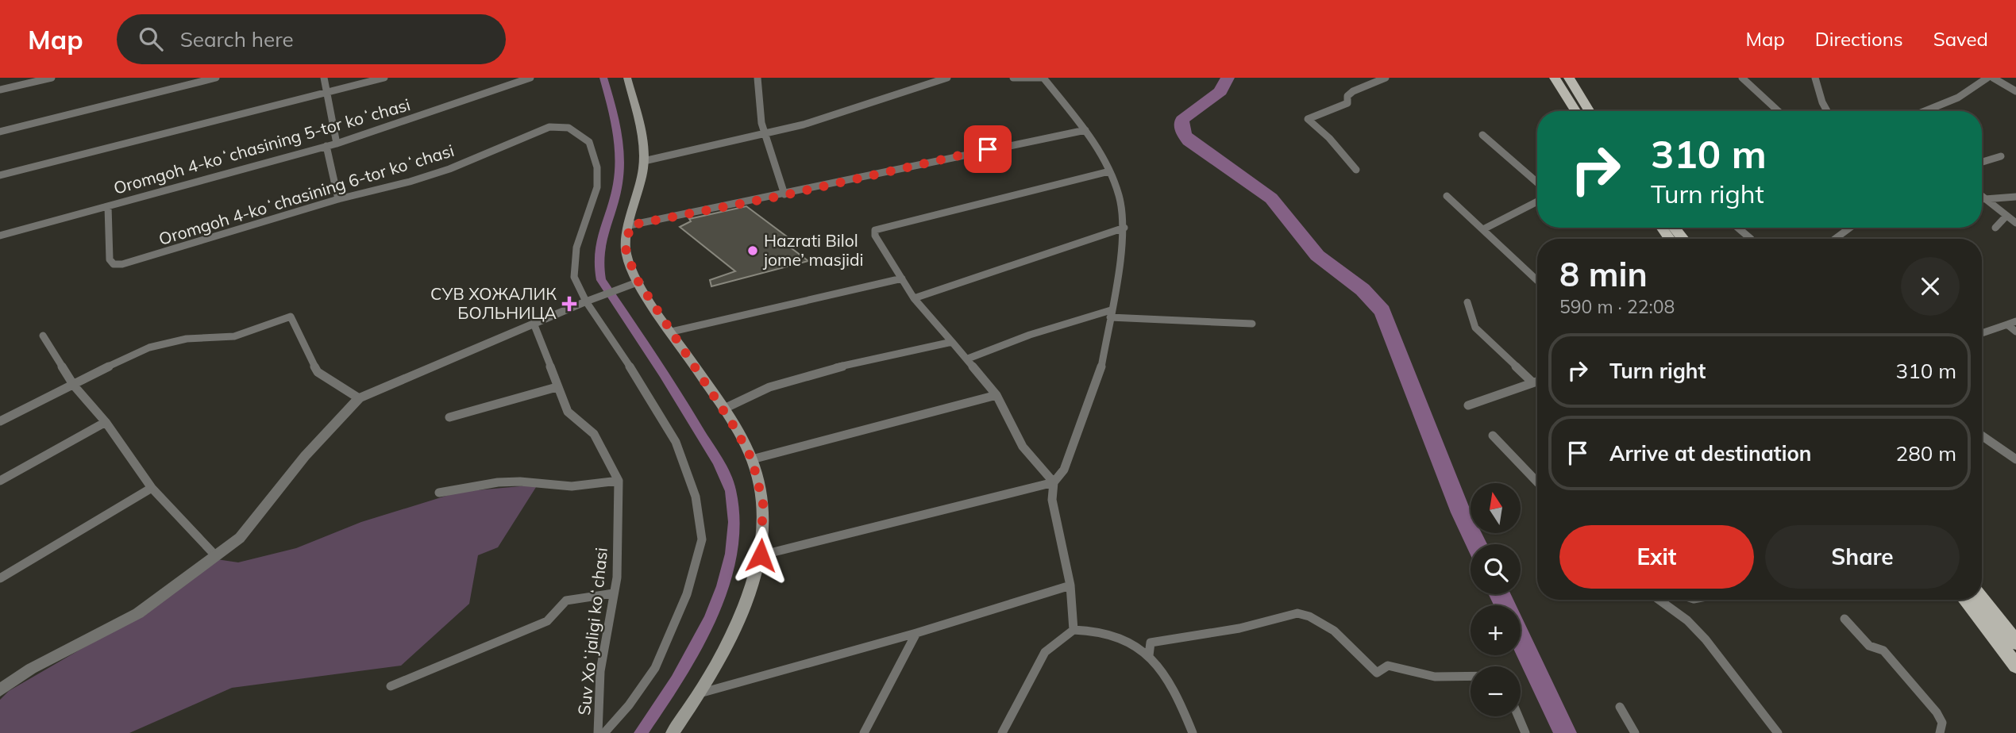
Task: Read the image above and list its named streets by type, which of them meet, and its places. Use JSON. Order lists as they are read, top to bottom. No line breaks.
{"streets":{"street":["Oromgoh 4-koʻchasining 5-tor koʻchasi","Oromgoh 4-koʻchasining 6-tor koʻchasi","Suv Xoʻjaligi koʻchasi"]},"crossings":[["Oromgoh 4-koʻchasining 5-tor koʻchasi","Oromgoh 4-koʻchasining 6-tor koʻchasi"]],"places":{"other":["Hazrati Bilol jome’ masjidi"],"health":["СУВ ХОЖАЛИК БОЛЬНИЦА"]},"north":"top","page":{"header":"Map","search":"Search here","nav":["Map","Directions","Saved"],"turn":["310 m","Turn right"],"heading":["8 min","590 m · 22:08"],"list":[{"name":"Turn right","value":"310 m"},{"name":"Arrive at destination","value":"280 m"}],"map_buttons":["+","−"],"buttons":["Exit","Share"]}}
